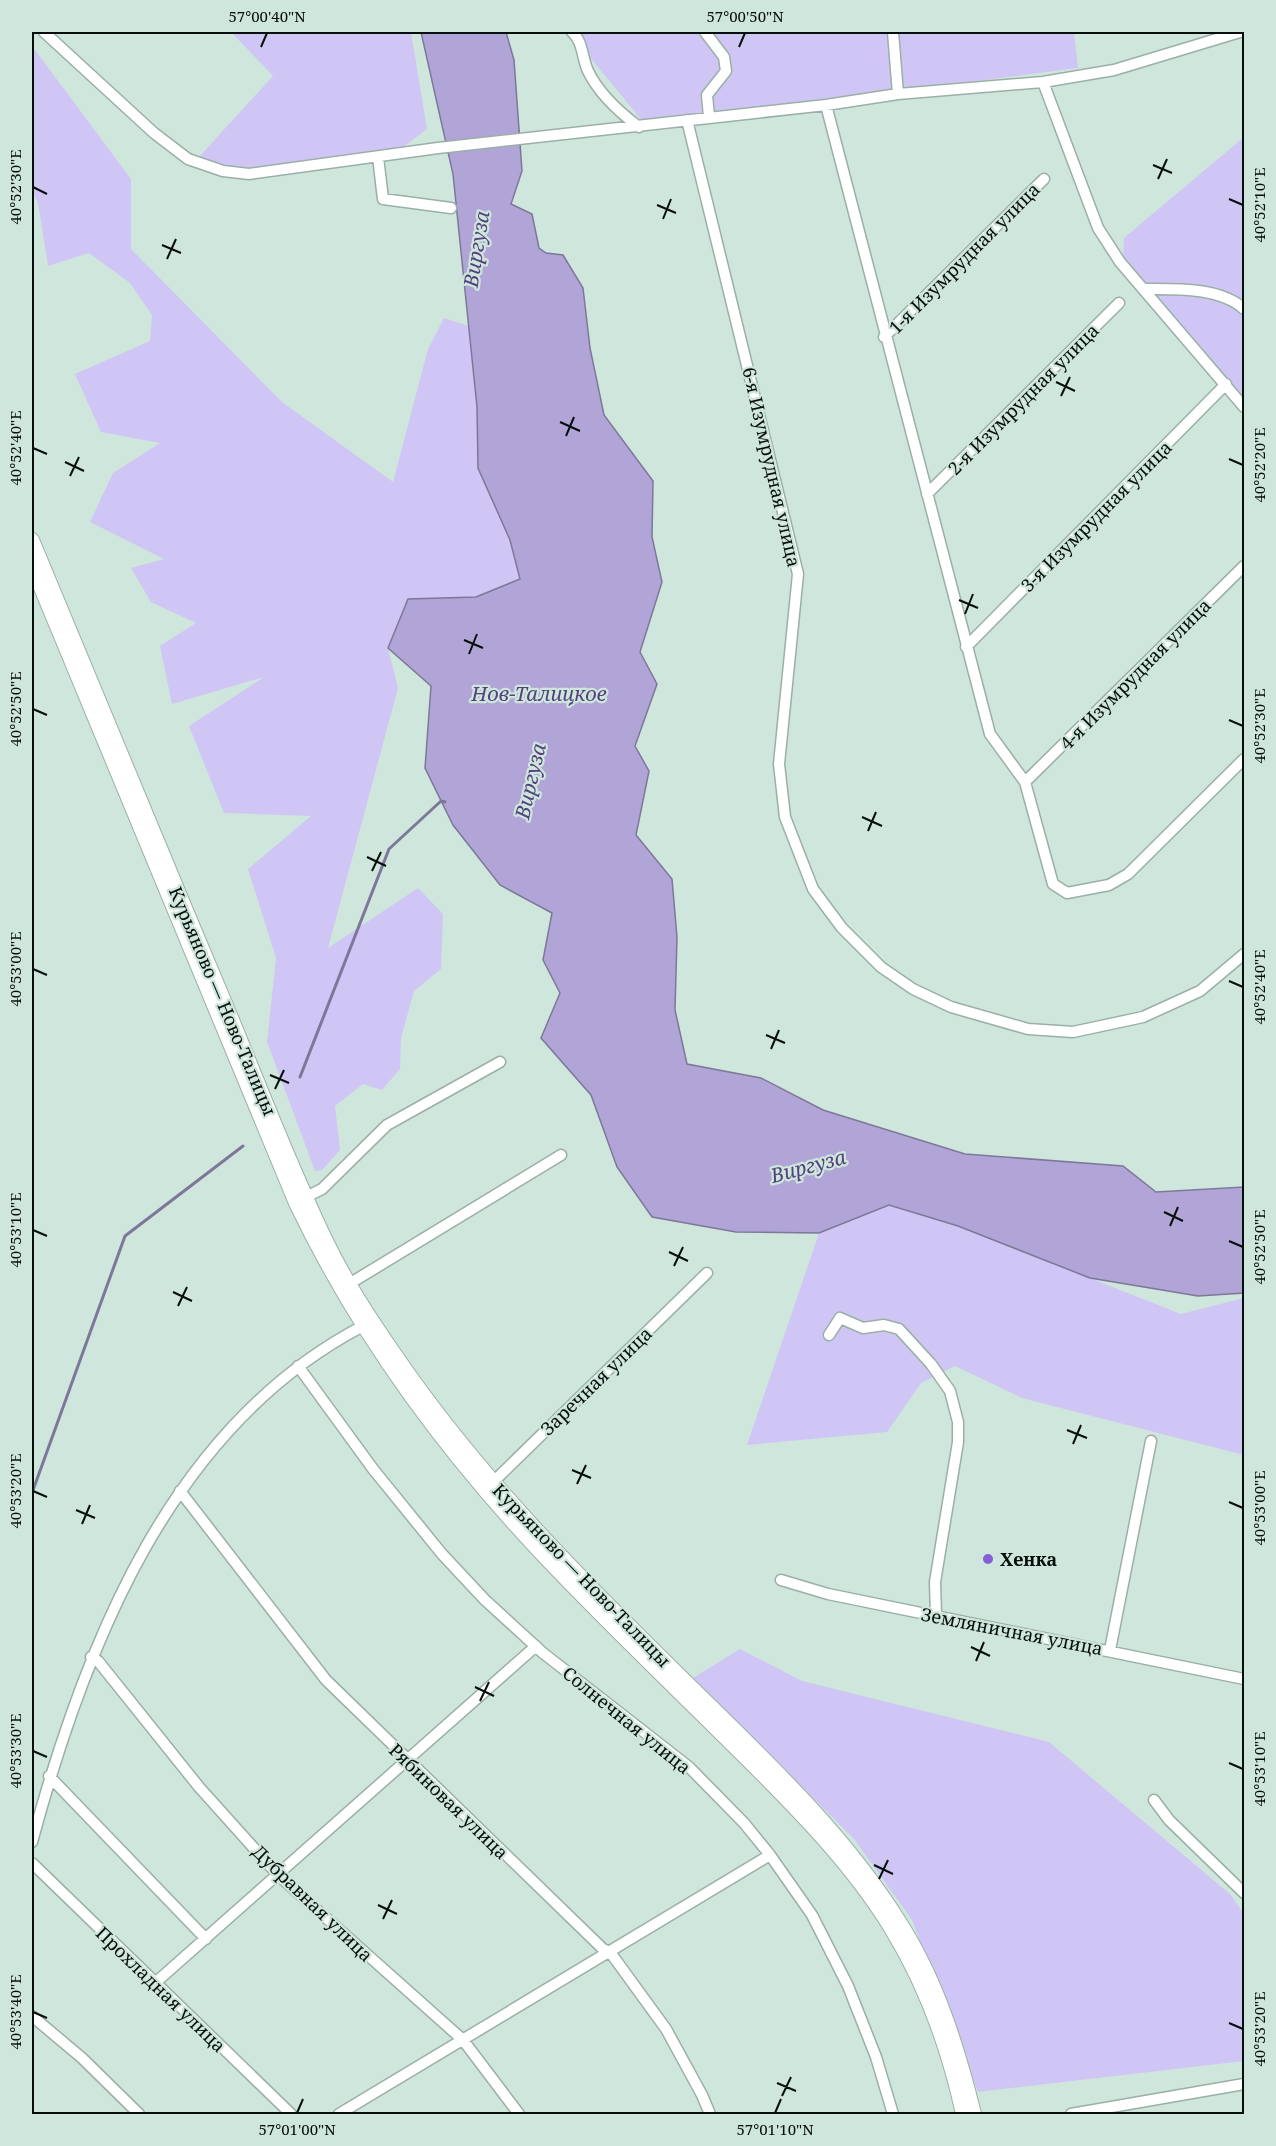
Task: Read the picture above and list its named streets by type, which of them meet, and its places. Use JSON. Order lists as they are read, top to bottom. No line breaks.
{"streets":{"main road":["Курьяново — Ново-Талицы"],"street":["1-я Изумрудная улица","2-я Изумрудная улица","6-я Изумрудная улица","3-я Изумрудная улица","4-я Изумрудная улица","Заречная улица","Земляничная улица","Солнечная улица","Рябиновая улица","Дубравная улица","Прохладная улица"]},"crossings":[["Курьяново — Ново-Талицы","Заречная улица"]],"water":["Виргуза","Нов-Талицкое"],"places":["Хенка"],"coordinates":["57°00'40\"N","57°00'50\"N","40°52'30\"E","40°52'10\"E","40°52'40\"E","40°52'20\"E","40°52'50\"E","40°53'00\"E","40°53'10\"E","40°53'20\"E","40°53'30\"E","40°53'40\"E","57°01'00\"N","57°01'10\"N"]}
